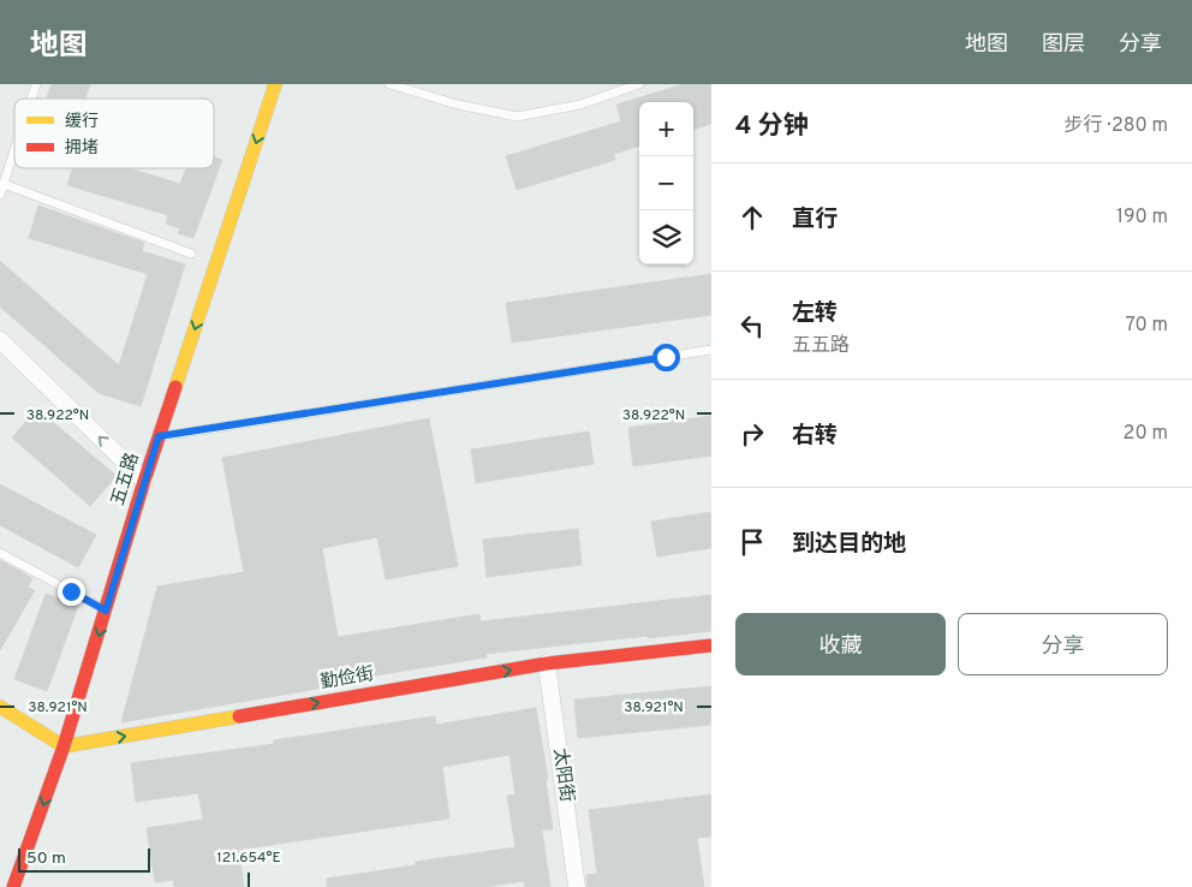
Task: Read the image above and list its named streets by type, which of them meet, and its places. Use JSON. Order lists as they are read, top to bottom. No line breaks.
{"streets":{"main road":["五五路","勤俭街"],"street":["太阳街"]},"crossings":[["五五路","勤俭街"],["勤俭街","太阳街"]],"one_way":["五五路","勤俭街"],"legend":["缓行","拥堵"],"scale_bar":"50 m","page":{"header":"地图","nav":["地图","图层","分享"],"heading":["4 分钟","步行 · 280 m"],"map_buttons":["+","−"],"list":[["直行","190 m"],["左转","五五路","70 m"],["右转","20 m"],"到达目的地"],"buttons":["收藏","分享"],"scale":"50 m"},"coordinates":["38.922°N","38.921°N","121.654°E"]}
